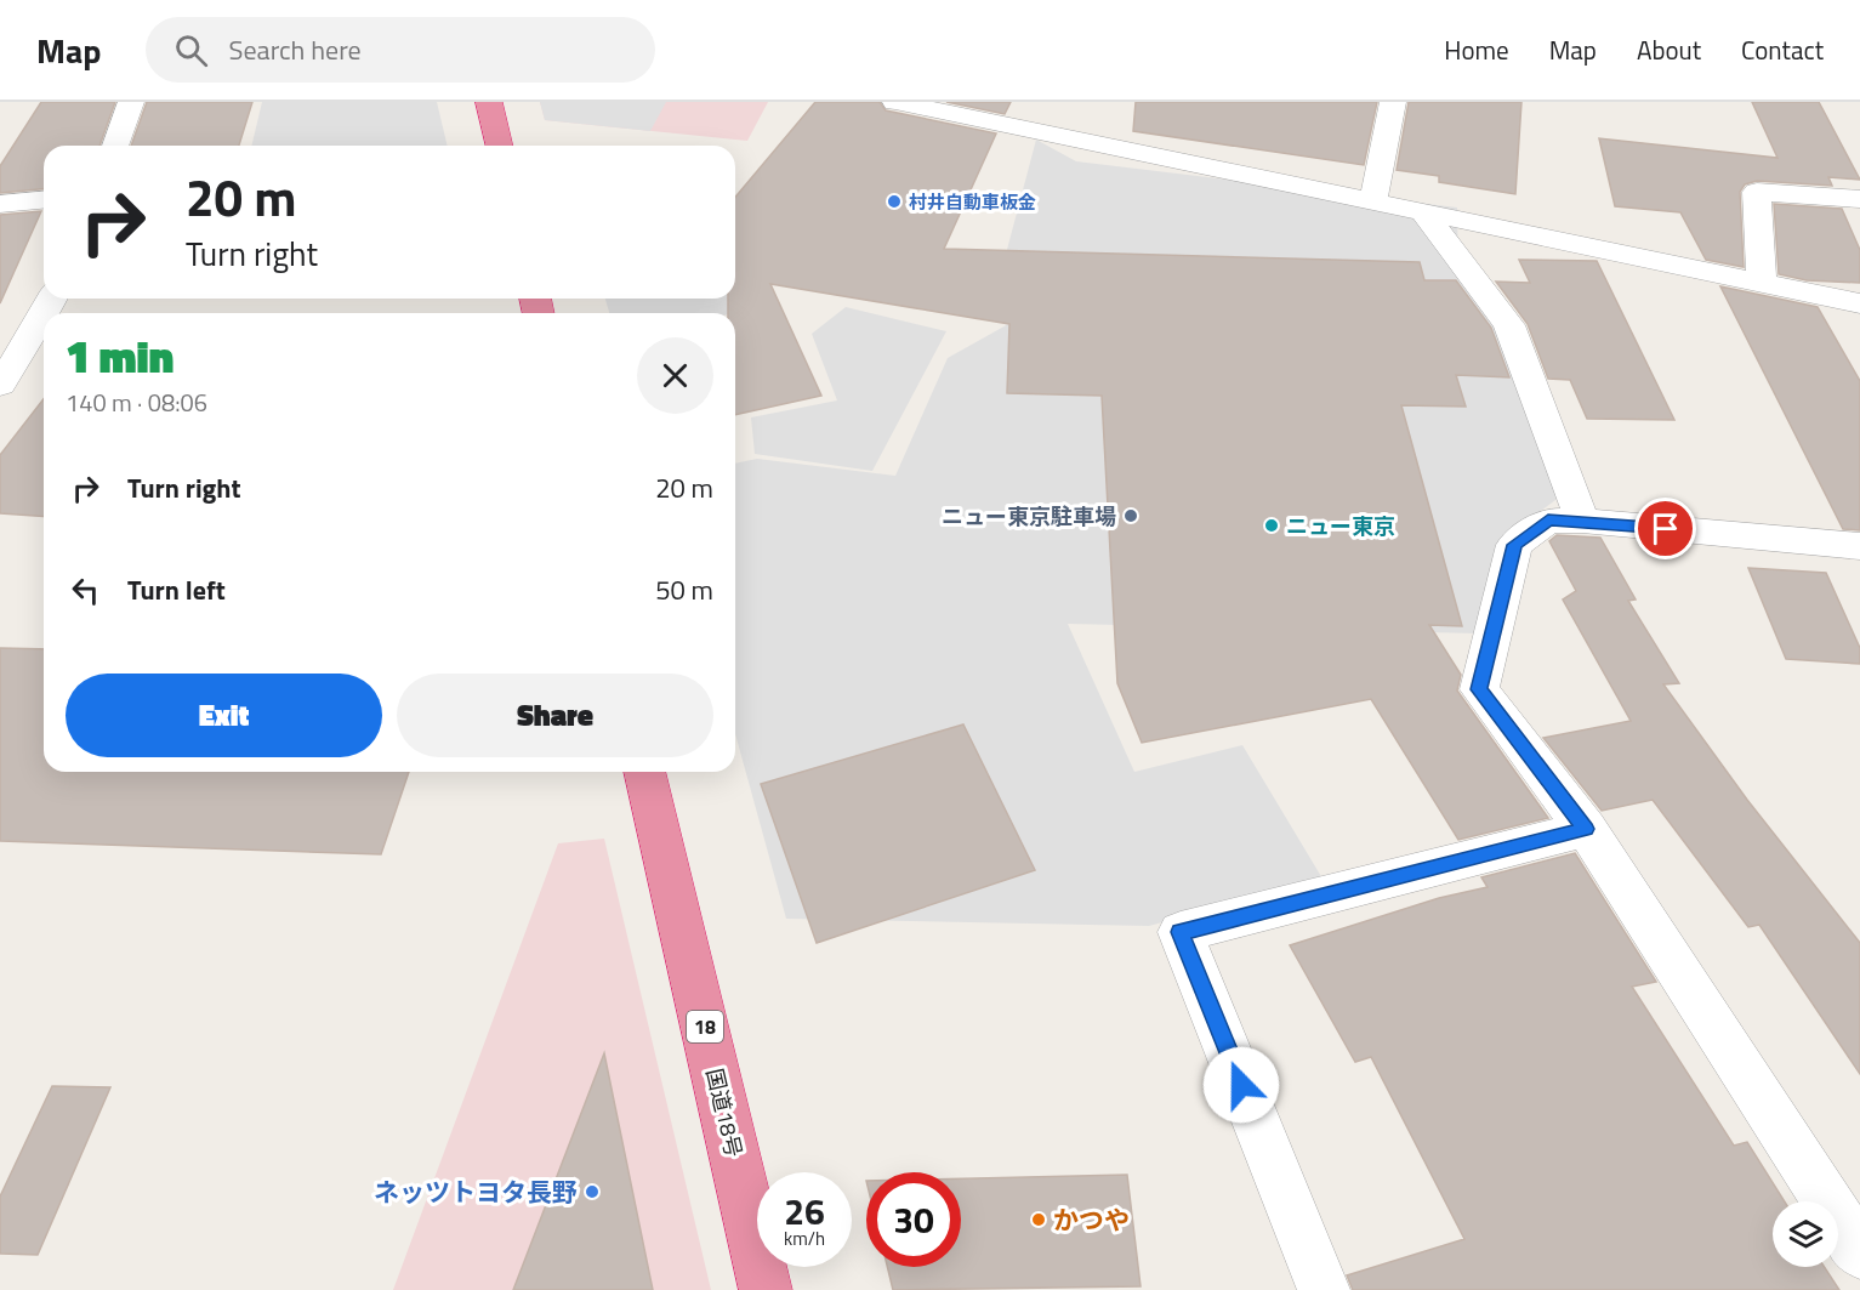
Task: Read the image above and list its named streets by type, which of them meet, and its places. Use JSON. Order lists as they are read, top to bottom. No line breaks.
{"streets":{"highway":["18","国道18号"]},"places":["村井自動車板金","ニュー東京駐車場","ニュー東京","ネッツトヨタ長野","かつや"],"page":{"header":"Map","search":"Search here","nav":["Home","Map","About","Contact"],"turn":["20 m","Turn right"],"heading":["1 min","140 m · 08:06"],"list":[{"name":"Turn right","value":"20 m"},{"name":"Turn left","value":"50 m"}],"buttons":["Exit","Share"],"speed":"26 km/h","limit":"30"}}
